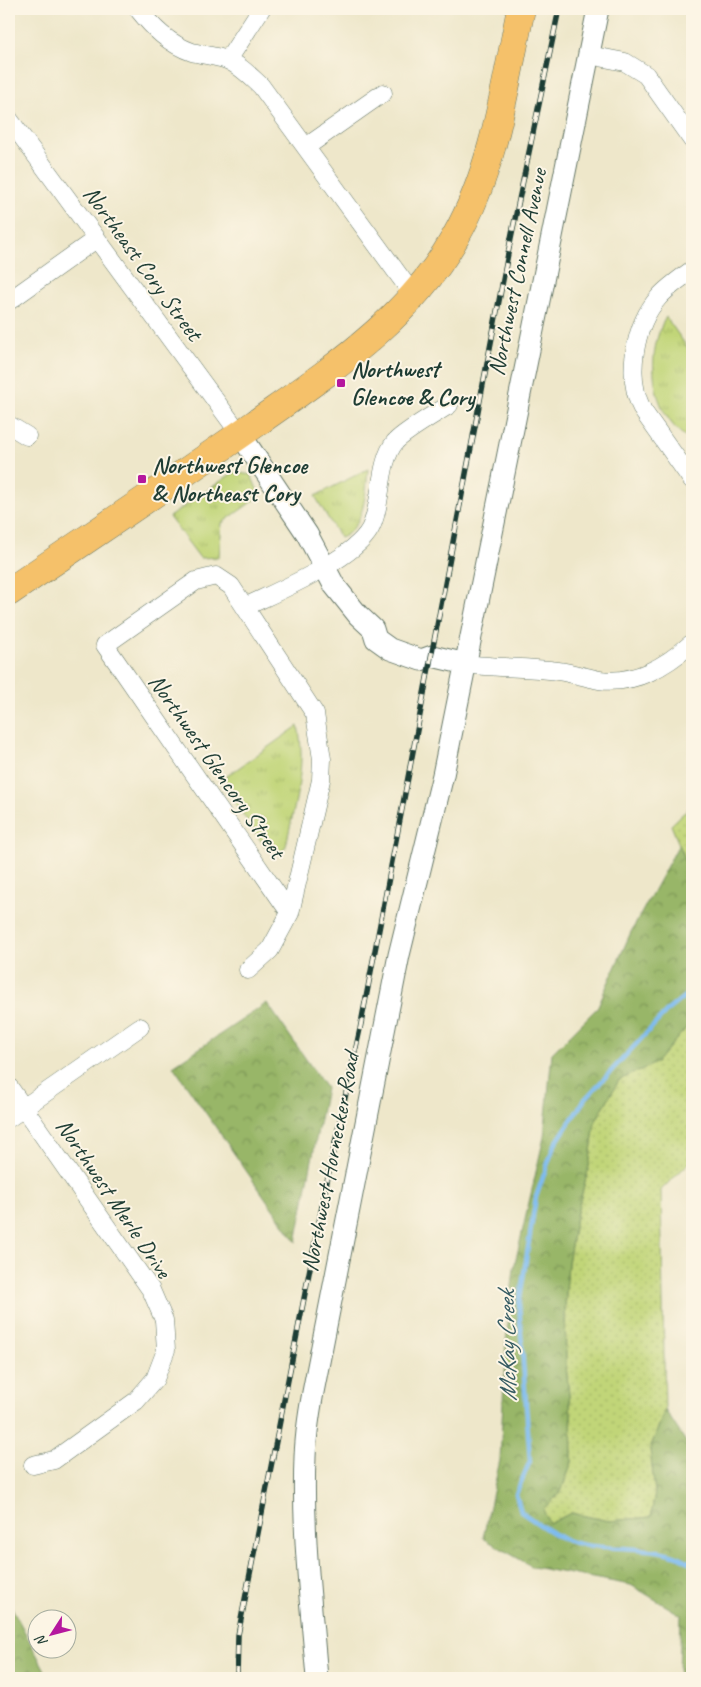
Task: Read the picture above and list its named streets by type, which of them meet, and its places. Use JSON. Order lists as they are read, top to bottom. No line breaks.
{"streets":{"street":["Northeast Cory Street","Northwest Connell Avenue","Northwest Glencory Street","Northwest Hornecker Road","Northwest Merle Drive"]},"crossings":[["Northwest Connell Avenue","Northwest Hornecker Road"]],"water":["McKay Creek"],"places":{"transit":["Northwest Glencoe & Cory","Northwest Glencoe & Northeast Cory"]},"north":"bottom left"}
